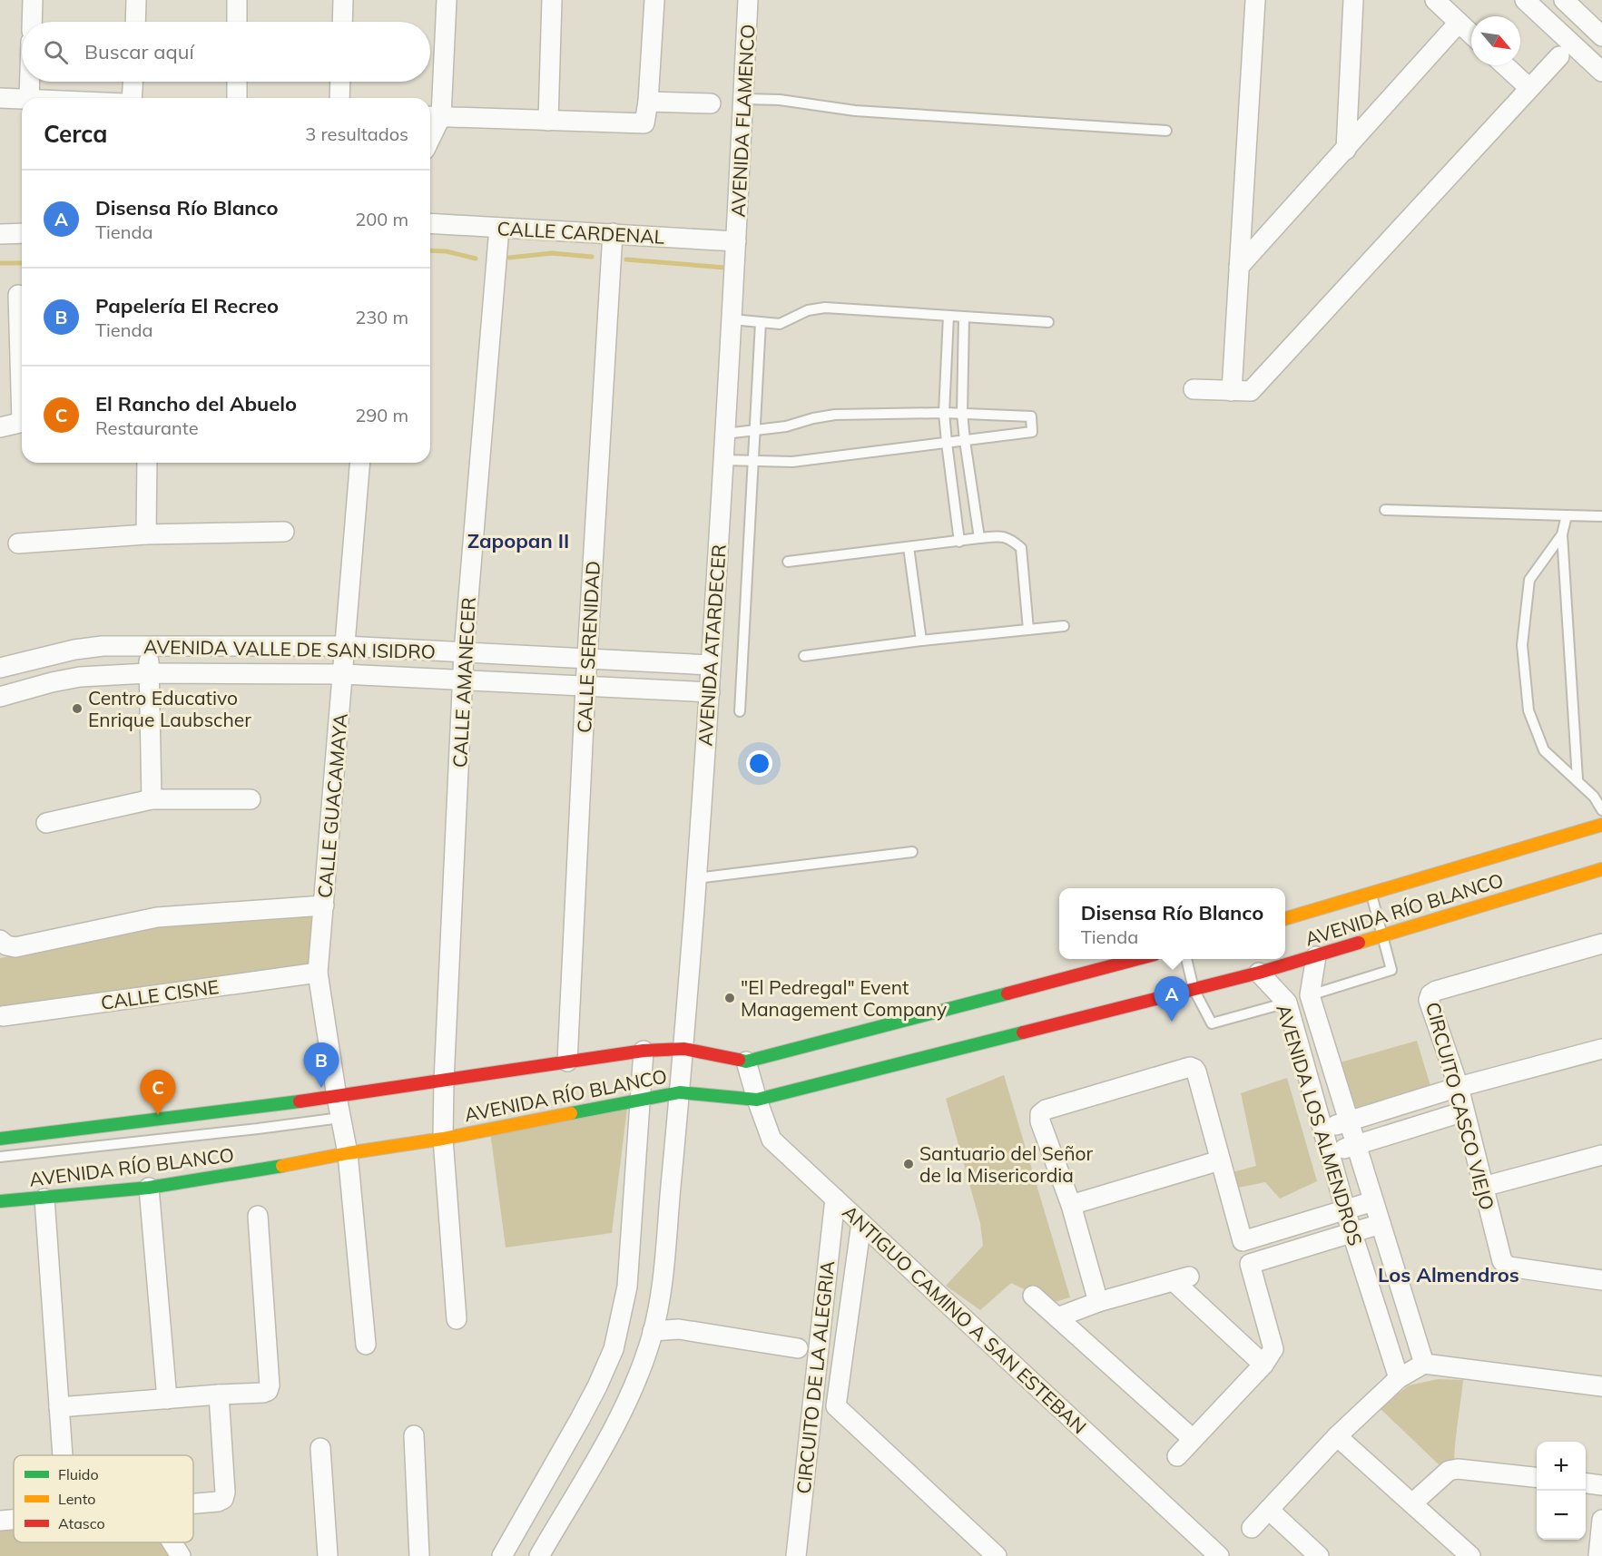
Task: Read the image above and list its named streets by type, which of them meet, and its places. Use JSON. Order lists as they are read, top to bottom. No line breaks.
{"streets":{"street":["AVENIDA FLAMENCO","CALLE CARDENAL","AVENIDA ATARDECER","CALLE SERENIDAD","AVENIDA VALLE DE SAN ISIDRO","CALLE AMANECER","CALLE GUACAMAYA","AVENIDA RÍO BLANCO","CALLE CISNE","CIRCUITO CASCO VIEJO","AVENIDA LOS ALMENDROS","ANTIGUO CAMINO A SAN ESTEBAN","CIRCUITO DE LA ALEGRIA"]},"crossings":[["AVENIDA FLAMENCO","CALLE CARDENAL"],["AVENIDA FLAMENCO","AVENIDA ATARDECER"],["CALLE CARDENAL","AVENIDA ATARDECER"],["CALLE CARDENAL","CALLE SERENIDAD"],["CALLE CARDENAL","CALLE AMANECER"],["AVENIDA ATARDECER","AVENIDA VALLE DE SAN ISIDRO"],["AVENIDA ATARDECER","AVENIDA RÍO BLANCO"],["CALLE SERENIDAD","AVENIDA VALLE DE SAN ISIDRO"],["CALLE SERENIDAD","AVENIDA RÍO BLANCO"],["AVENIDA VALLE DE SAN ISIDRO","CALLE AMANECER"],["AVENIDA VALLE DE SAN ISIDRO","CALLE GUACAMAYA"],["CALLE AMANECER","AVENIDA RÍO BLANCO"],["CALLE GUACAMAYA","AVENIDA RÍO BLANCO"],["CALLE GUACAMAYA","CALLE CISNE"],["AVENIDA RÍO BLANCO","AVENIDA LOS ALMENDROS"],["AVENIDA RÍO BLANCO","ANTIGUO CAMINO A SAN ESTEBAN"],["ANTIGUO CAMINO A SAN ESTEBAN","CIRCUITO DE LA ALEGRIA"]],"districts":["Zapopan II","Los Almendros"],"places":["Centro Educativo Enrique Laubscher","\"El Pedregal\" Event Management Company","Santuario del Señor de la Misericordia"],"legend":["Fluido","Lento","Atasco"],"north":"bottom right","page":{"search":"Buscar aquí","heading":["Cerca","3 resultados"],"list":[{"mark":"A","name":"Disensa Río Blanco","note":"Tienda","value":"200 m"},{"mark":"B","name":"Papelería El Recreo","note":"Tienda","value":"230 m"},{"mark":"C","name":"El Rancho del Abuelo","note":"Restaurante","value":"290 m"}],"popup":["Disensa Río Blanco","Tienda"],"pins":["A","B","C"],"map_buttons":["+","−"]}}
